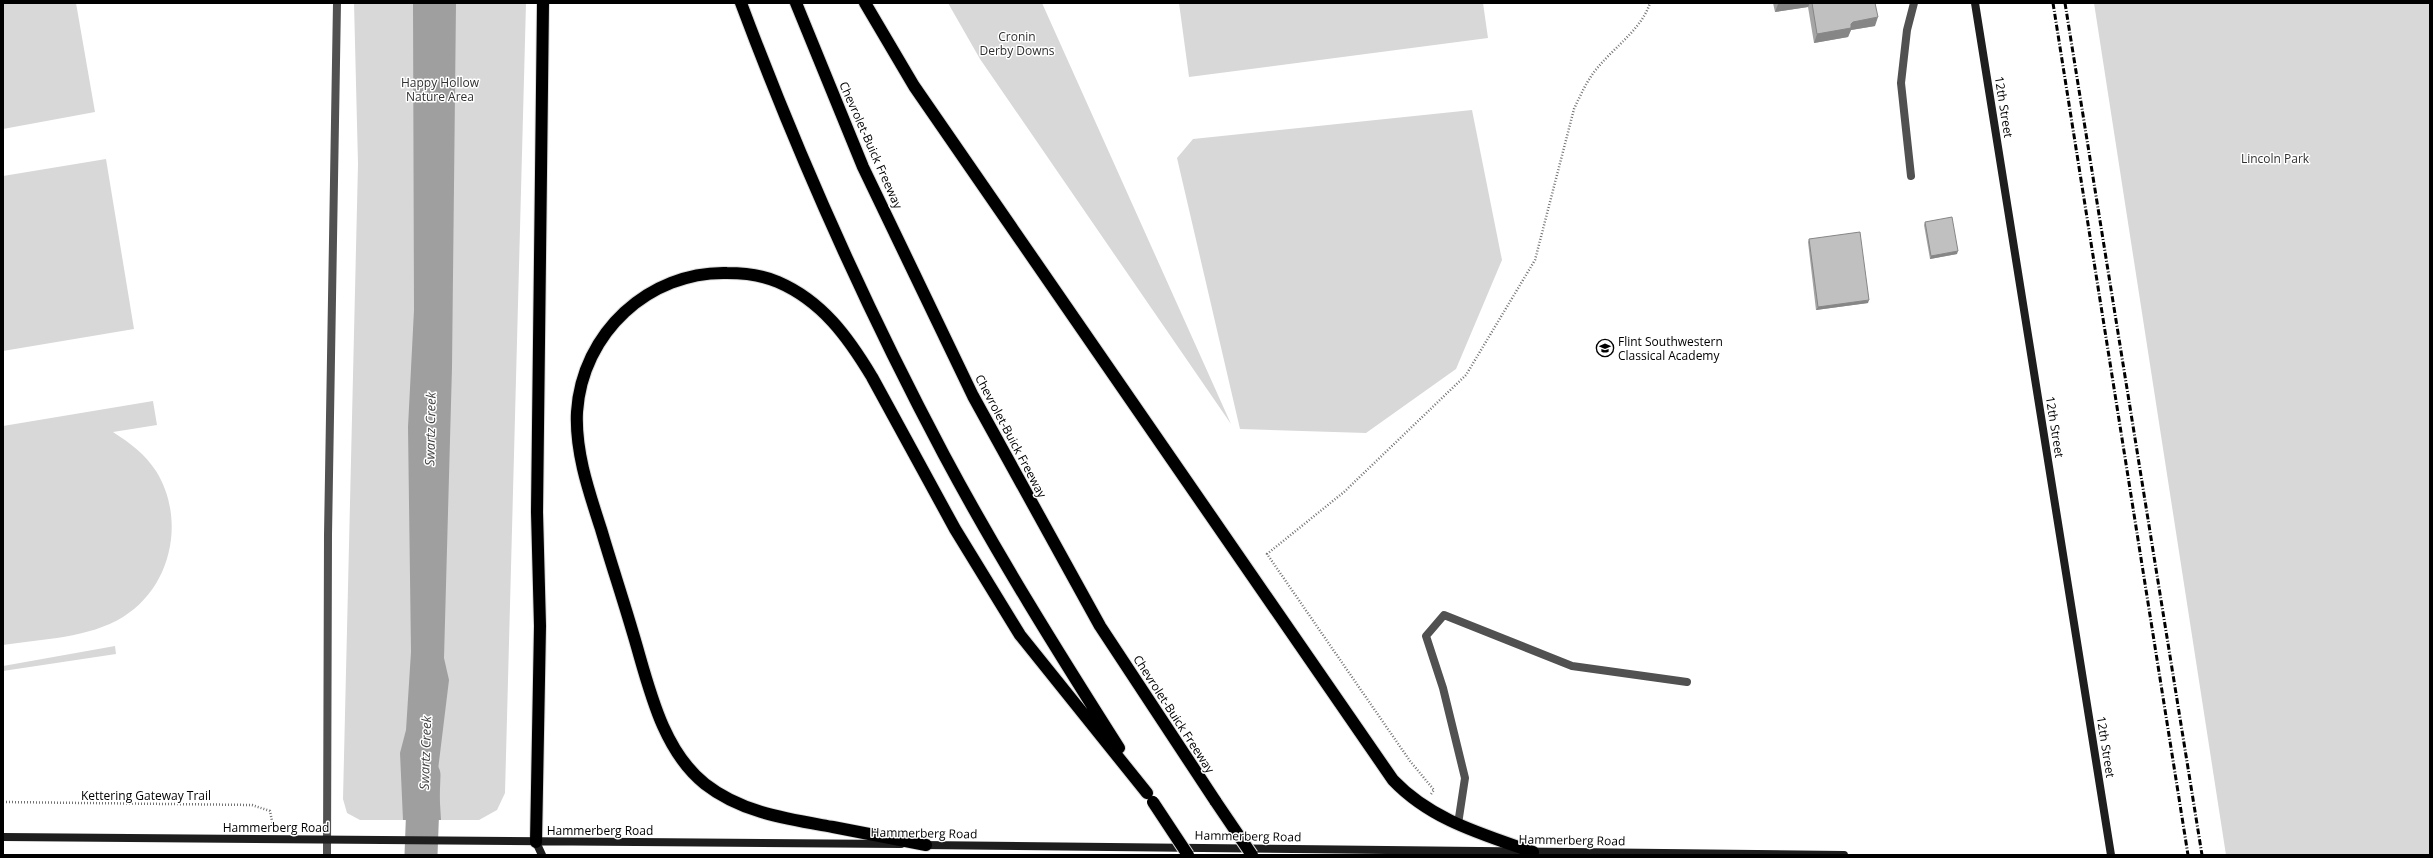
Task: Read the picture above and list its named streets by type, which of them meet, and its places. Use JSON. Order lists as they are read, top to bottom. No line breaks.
{"streets":{"highway":["Chevrolet-Buick Freeway"],"street":["12th Street","Hammerberg Road"],"path":["Kettering Gateway Trail"]},"water":["Swartz Creek"],"parks":["Cronin Derby Downs","Happy Hollow Nature Area","Lincoln Park"],"places":{"school or university":["Flint Southwestern Classical Academy"]}}
